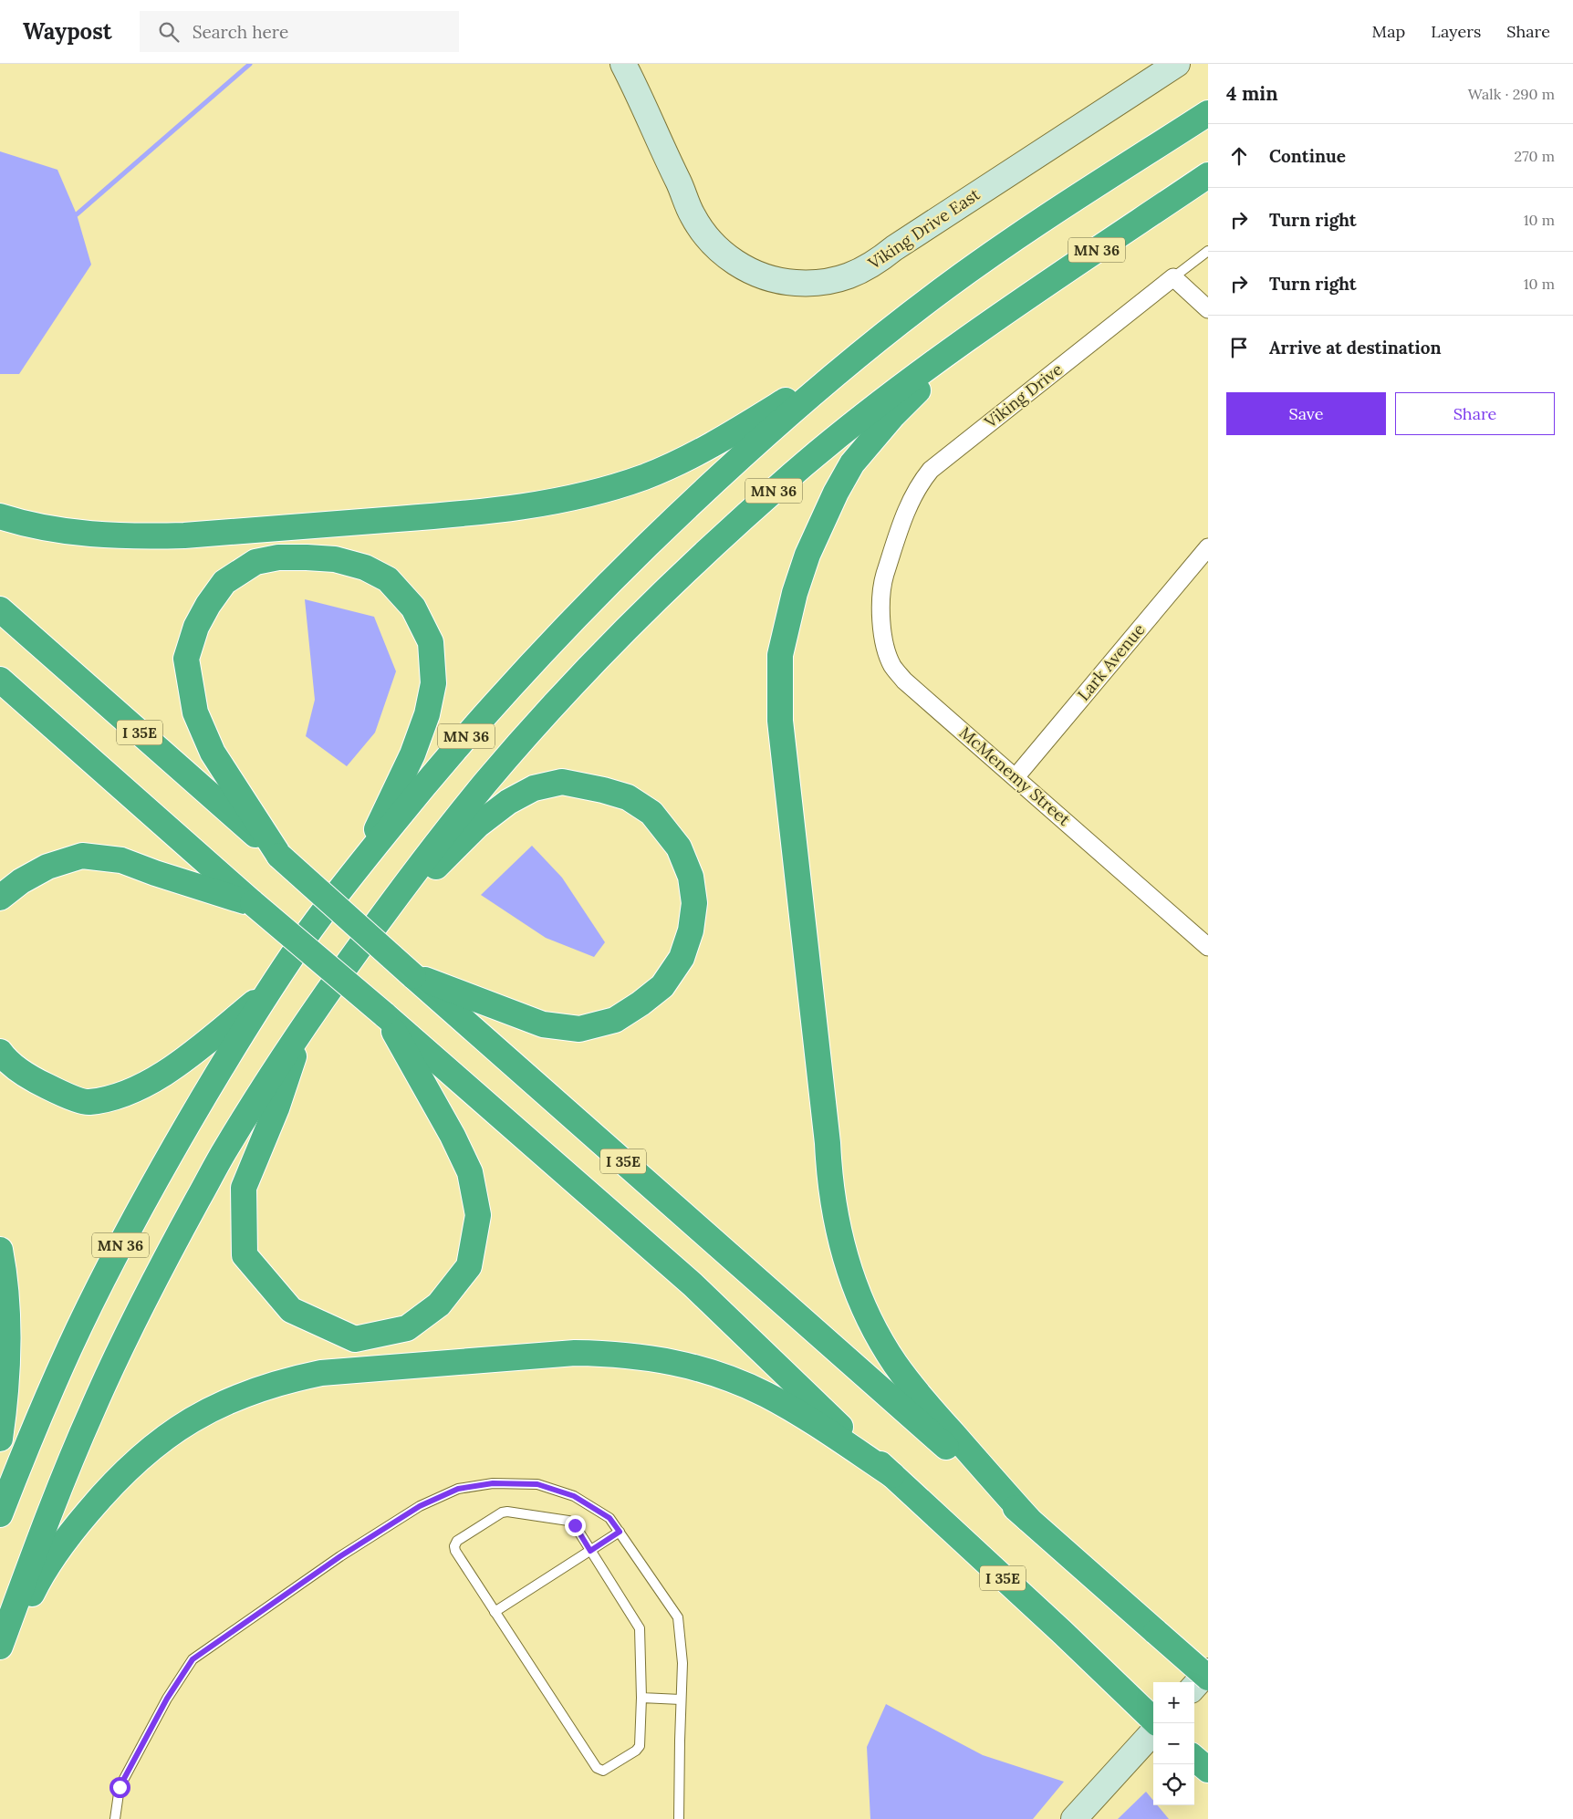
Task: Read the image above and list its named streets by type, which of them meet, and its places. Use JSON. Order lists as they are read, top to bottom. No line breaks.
{"streets":{"highway":["MN 36","I 35E"],"street":["Viking Drive East","Viking Drive","Lark Avenue","McMenemy Street"]},"crossings":[["Viking Drive","McMenemy Street"],["Lark Avenue","McMenemy Street"]],"page":{"header":"Waypost","search":"Search here","nav":["Map","Layers","Share"],"heading":["4 min","Walk · 290 m"],"list":[["Continue","270 m"],["Turn right","10 m"],["Turn right","10 m"],"Arrive at destination"],"buttons":["Save","Share"],"map_buttons":["+","−"]}}
